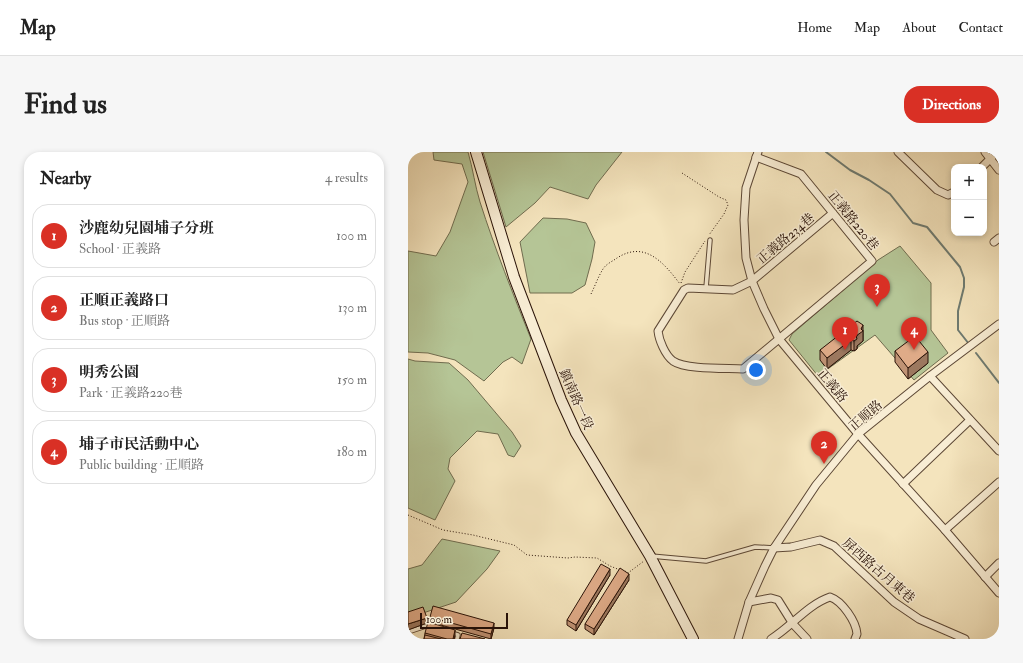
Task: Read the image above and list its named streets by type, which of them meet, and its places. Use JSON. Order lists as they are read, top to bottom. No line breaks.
{"streets":{"street":["正義路220巷","正義路234巷","正義路","鎮南路一段","正順路","屏西路古月東巷"]},"crossings":[["正義路220巷","正義路234巷"],["正義路220巷","正義路"],["正義路234巷","正義路"],["正義路","正順路"],["正順路","屏西路古月東巷"]],"scale_bar":"100 m","page":{"header":"Map","nav":["Home","Map","About","Contact"],"buttons":"Directions","title":"Find us","heading":["Nearby","4 results"],"map_buttons":["+","−"],"list":[{"mark":"1","name":"沙鹿幼兒園埔子分班","note":"School · 正義路","value":"100 m"},{"mark":"2","name":"正順正義路口","note":"Bus stop · 正順路","value":"130 m"},{"mark":"3","name":"明秀公園","note":"Park · 正義路220巷","value":"150 m"},{"mark":"4","name":"埔子市民活動中心","note":"Public building · 正順路","value":"180 m"}],"pins":["3","1","4","2"],"scale":"100 m"}}
